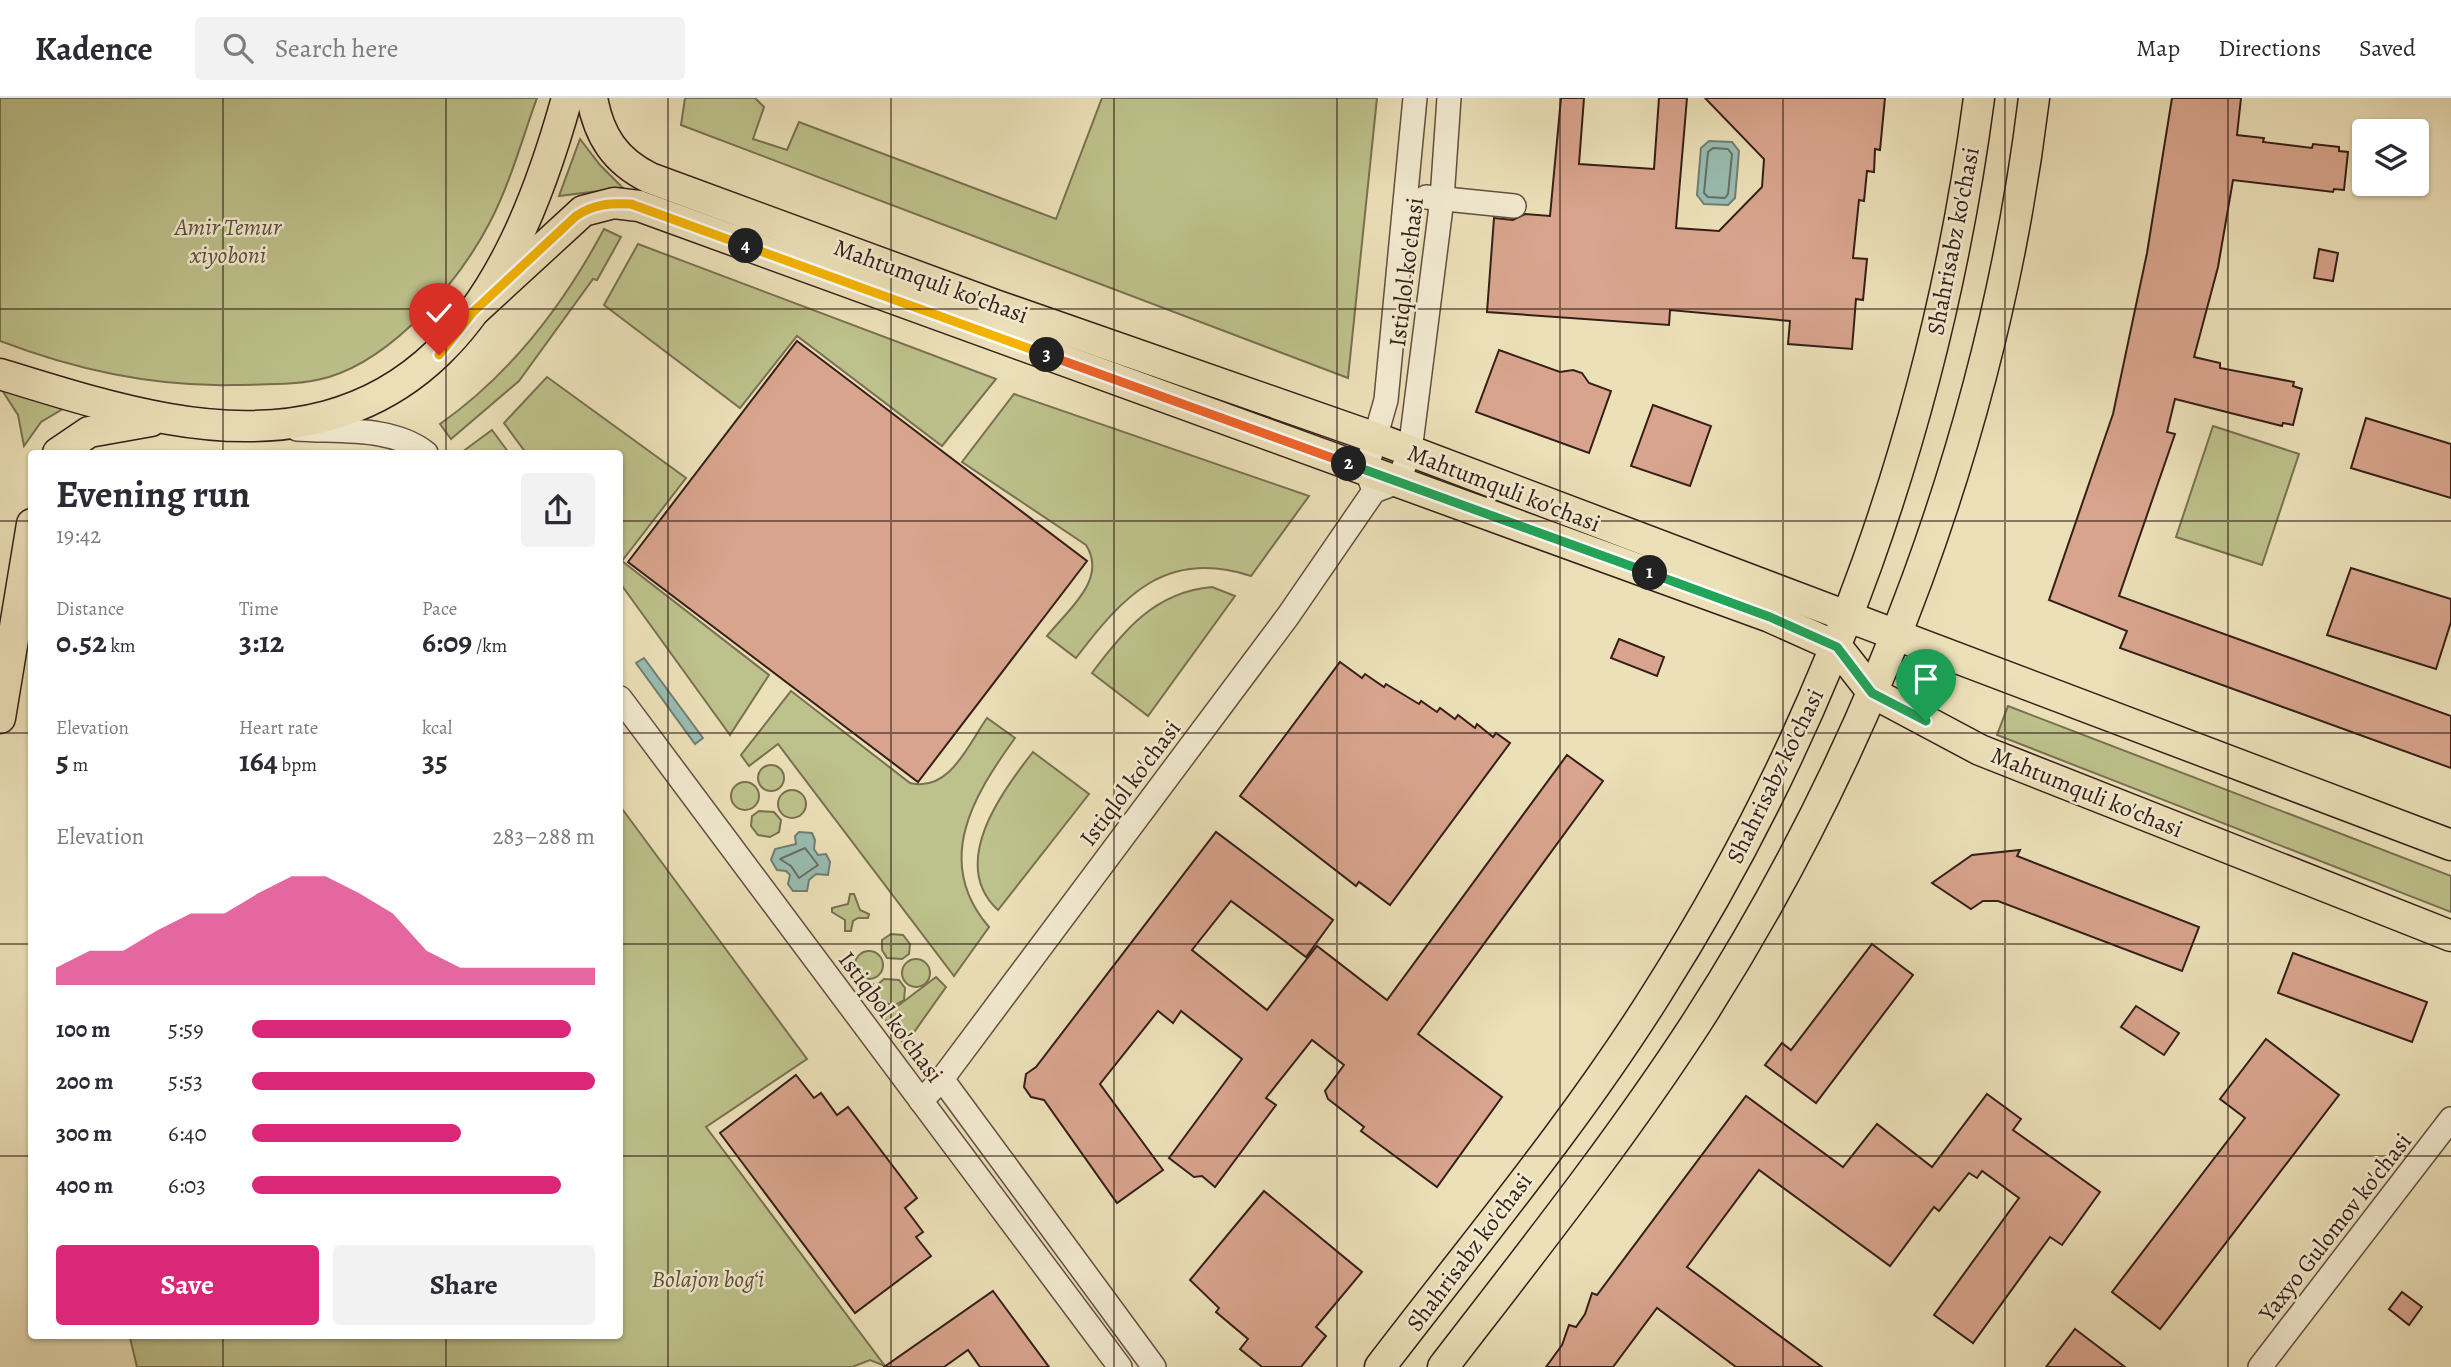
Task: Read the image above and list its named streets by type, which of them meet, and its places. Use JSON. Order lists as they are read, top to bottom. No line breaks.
{"streets":{"main road":["Shahrisabz ko'chasi","Mahtumquli ko'chasi"],"street":["Istiqlol ko'chasi","Istiqbol ko'chasi","Yaxyo Gulomov ko'chasi"]},"crossings":[["Shahrisabz ko'chasi","Mahtumquli ko'chasi"],["Istiqlol ko'chasi","Mahtumquli ko'chasi"],["Istiqlol ko'chasi","Istiqbol ko'chasi"]],"parks":["Amir Temur xiyoboni","Bolajon bog‘i"],"page":{"header":"Kadence","search":"Search here","nav":["Map","Directions","Saved"],"pins":["4","3","2","1"],"heading":["Evening run","19:42"],"stats":[["Distance","0.52 km"],["Time","3:12"],["Pace","6:09 /km"],["Elevation","5 m"],["Heart rate","164 bpm"],["kcal","35"]],"chart":["Elevation","283–288 m"],"list":[{"name":"100 m","note":"5:59"},{"name":"200 m","note":"5:53"},{"name":"300 m","note":"6:40"},{"name":"400 m","note":"6:03"}],"buttons":["Save","Share"]}}
